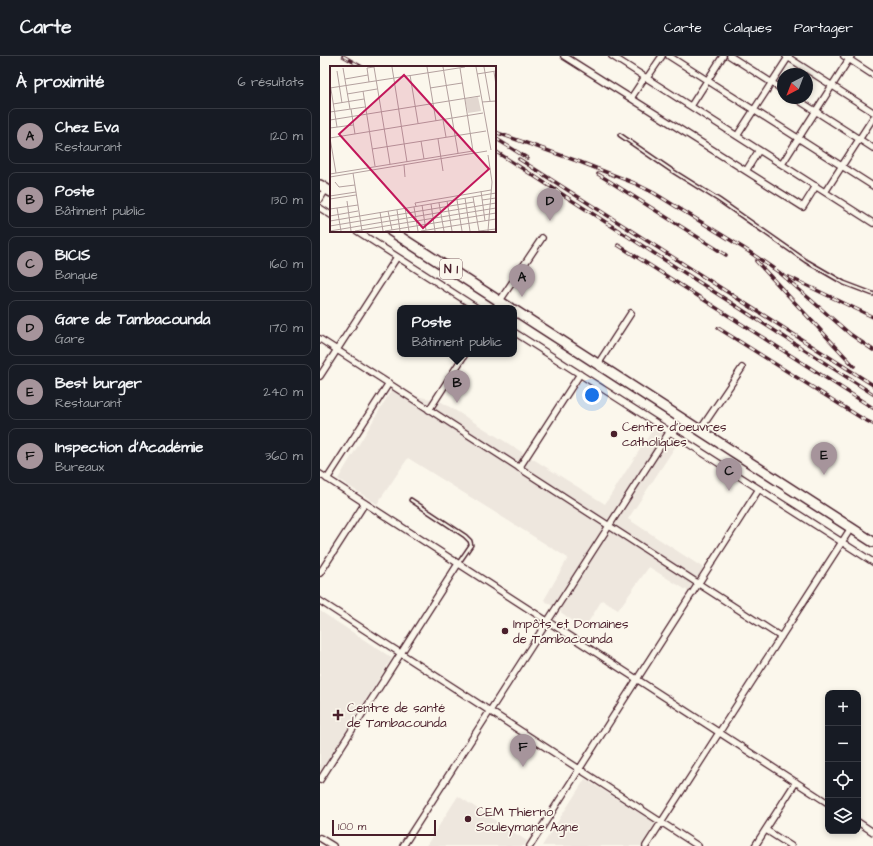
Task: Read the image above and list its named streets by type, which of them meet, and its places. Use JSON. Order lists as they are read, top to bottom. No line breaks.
{"streets":{"highway":["N 1"]},"places":{"other":["Centre d'oeuvres catholiques","Impôts et Domaines de Tambacounda","CEM Thierno Souleymane Agne"],"health":["Centre de santé de Tambacounda"]},"scale_bar":"100 m","north":"bottom left","page":{"header":"Carte","nav":["Carte","Calques","Partager"],"heading":["À proximité","6 résultats"],"list":[{"mark":"A","name":"Chez Eva","note":"Restaurant","value":"120 m"},{"mark":"B","name":"Poste","note":"Bâtiment public","value":"130 m"},{"mark":"C","name":"BICIS","note":"Banque","value":"160 m"},{"mark":"D","name":"Gare de Tambacounda","note":"Gare","value":"170 m"},{"mark":"E","name":"Best burger","note":"Restaurant","value":"240 m"},{"mark":"F","name":"Inspection d'Académie","note":"Bureaux","value":"360 m"}],"pins":["D","A","B","E","C","F"],"popup":["Poste","Bâtiment public"],"map_buttons":["+","−"],"scale":"100 m"}}
